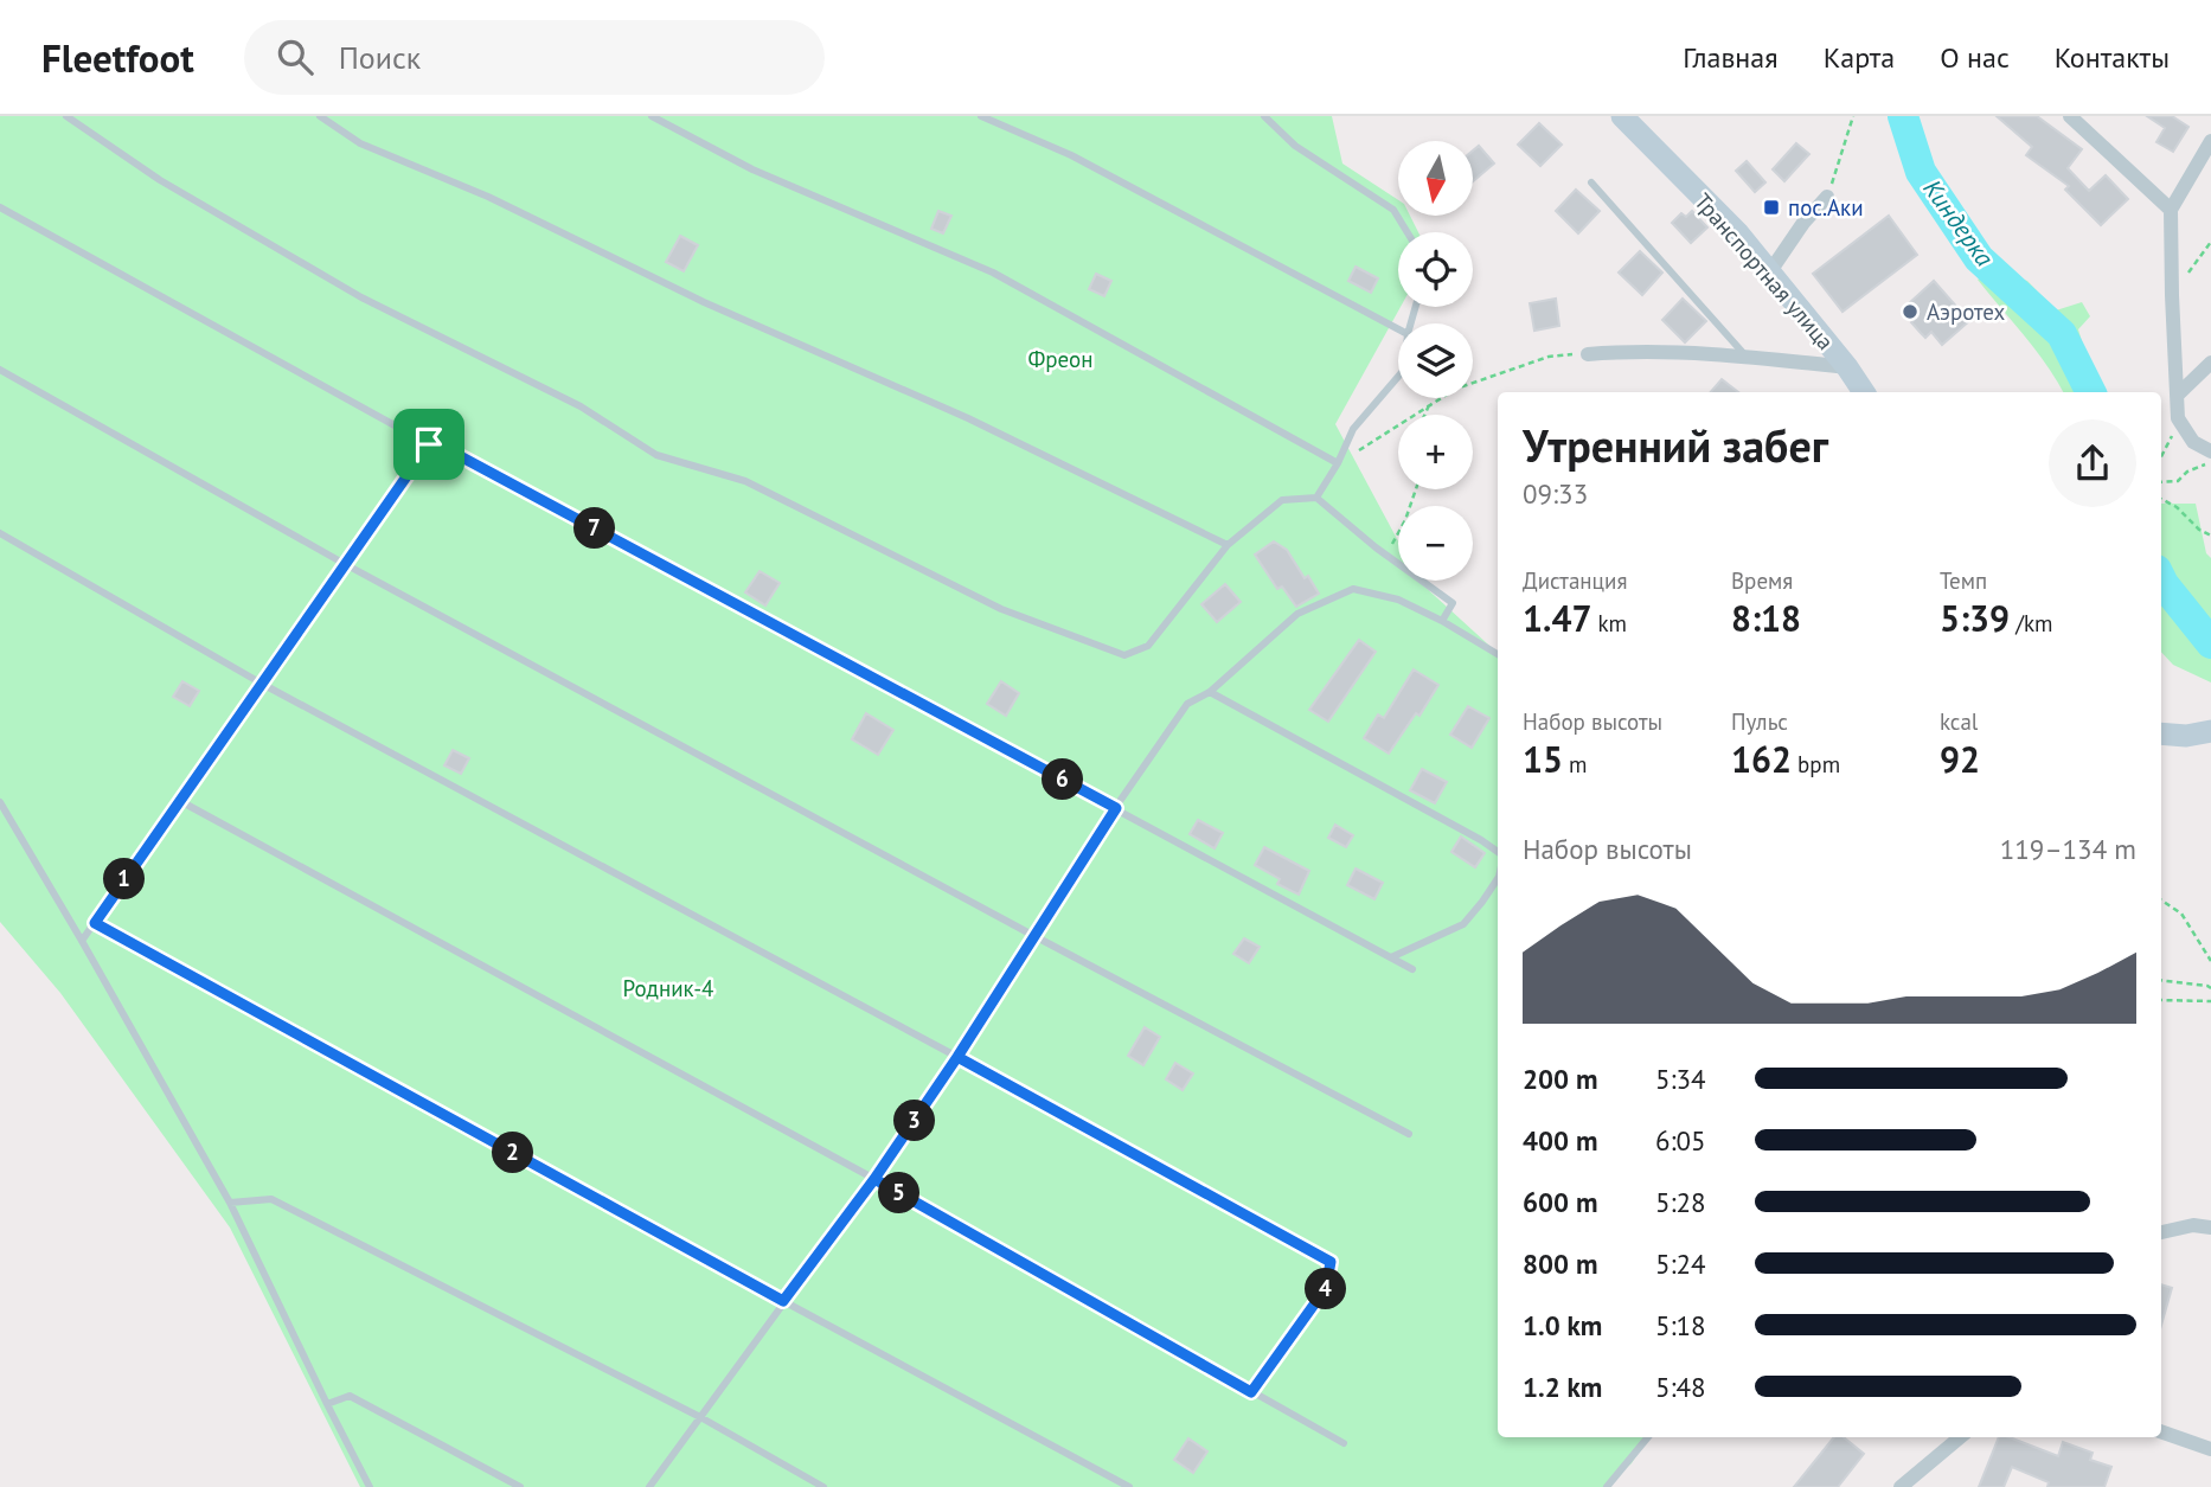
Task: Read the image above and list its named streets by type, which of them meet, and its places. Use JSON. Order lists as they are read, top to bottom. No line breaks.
{"streets":{"street":["Транспортная улица"]},"water":["Киндерка"],"parks":["Фреон","Родник-4"],"places":{"transit":["пос.Аки"],"other":["Аэротех"]},"north":"bottom","page":{"header":"Fleetfoot","search":"Поиск","nav":["Главная","Карта","О нас","Контакты"],"map_buttons":["+","−"],"heading":["Утренний забег","09:33"],"pins":["7","6","1","3","2","5","4"],"stats":[["Дистанция","1.47 km"],["Время","8:18"],["Темп","5:39 /km"],["Набор высоты","15 m"],["Пульс","162 bpm"],["kcal","92"]],"chart":["Набор высоты","119–134 m"],"list":[{"name":"200 m","note":"5:34"},{"name":"400 m","note":"6:05"},{"name":"600 m","note":"5:28"},{"name":"800 m","note":"5:24"},{"name":"1.0 km","note":"5:18"},{"name":"1.2 km","note":"5:48"}]}}
